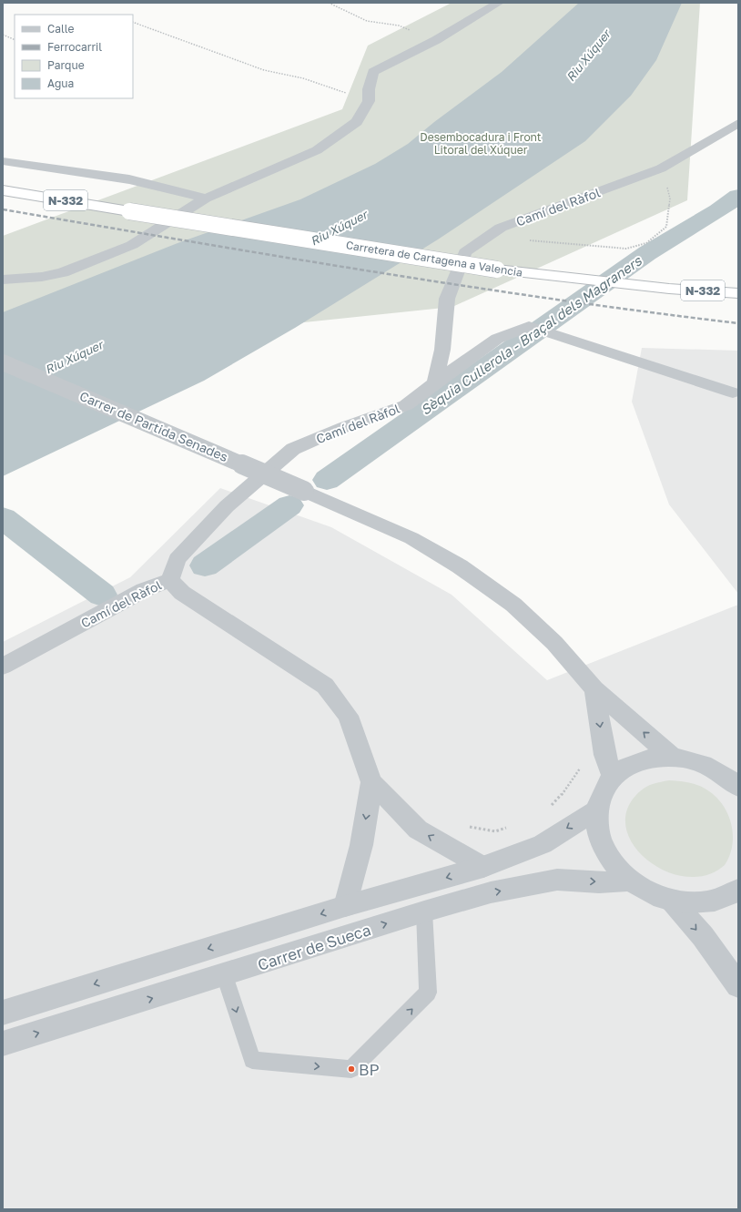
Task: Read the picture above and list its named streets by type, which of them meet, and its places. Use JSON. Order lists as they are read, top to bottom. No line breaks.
{"streets":{"highway":["N-332","Carretera de Cartagena a Valencia"],"street":["Camí del Ràfol","Carrer de Partida Senades","Carrer de Sueca"]},"water":["Riu Xúquer","Sèquia Cullerola - Braçal dels Magraners"],"parks":["Desembocadura i Front Litoral del Xúquer"],"places":["BP"],"legend":["Calle","Ferrocarril","Parque","Agua"]}
